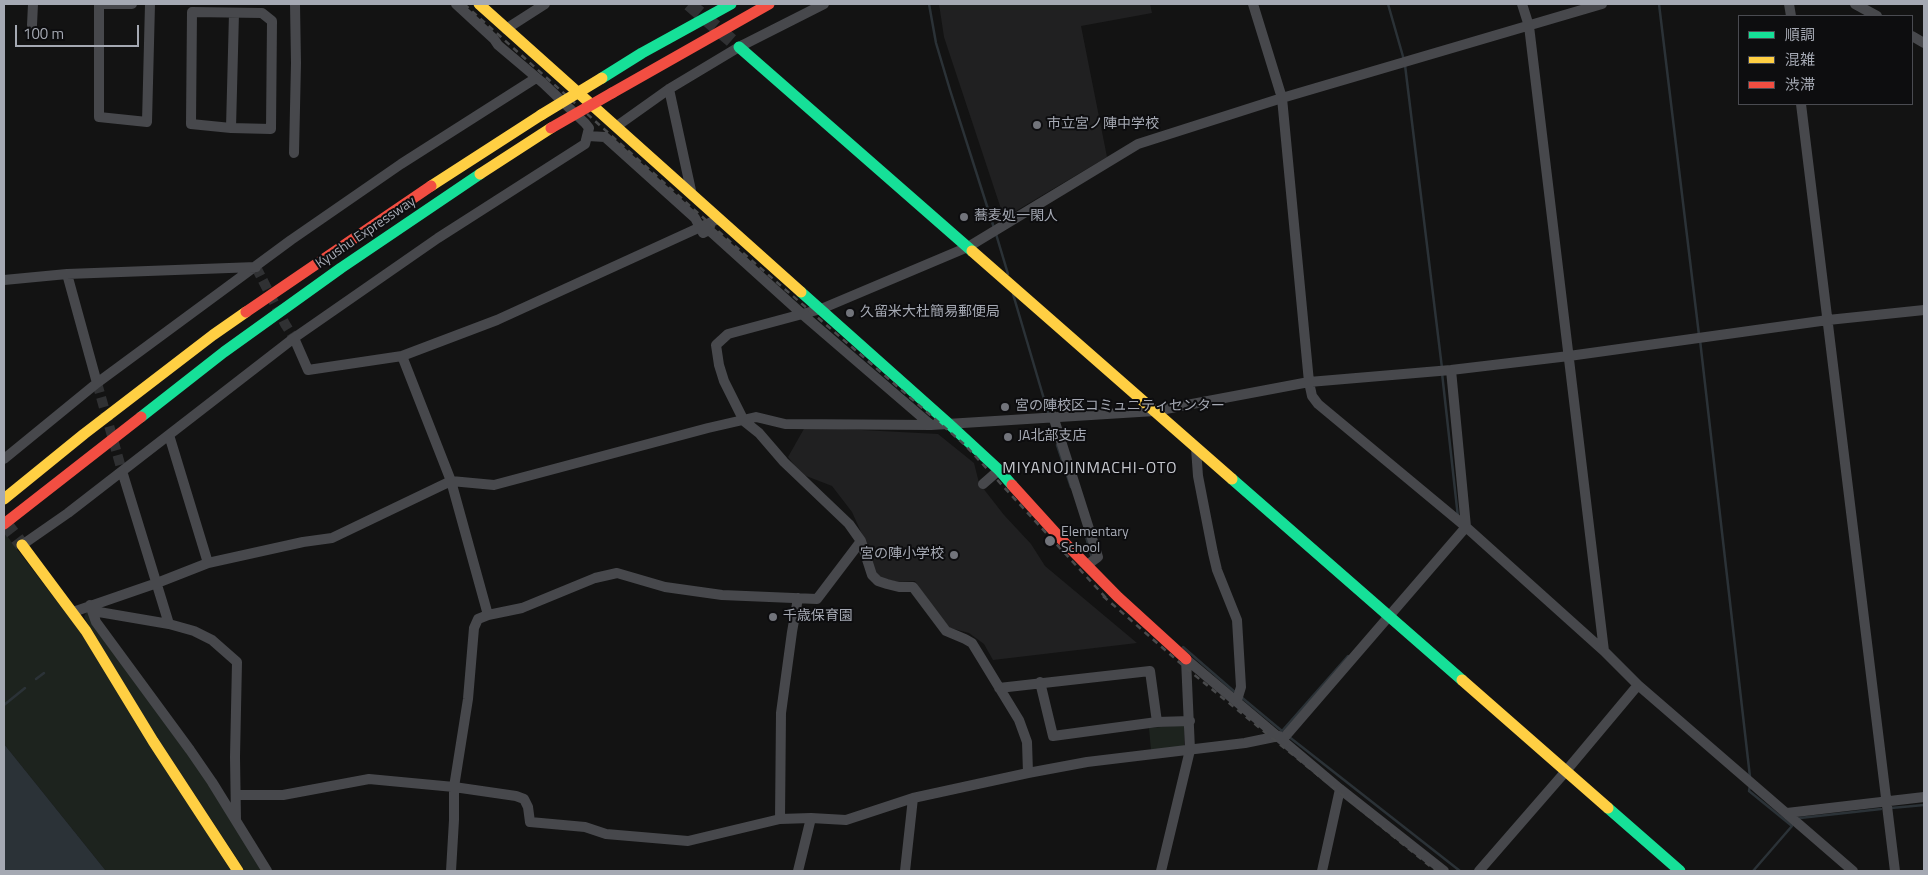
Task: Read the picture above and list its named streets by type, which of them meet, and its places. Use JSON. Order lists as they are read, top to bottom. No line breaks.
{"streets":{"main road":["Kyushu Expressway"]},"districts":["MIYANOJINMACHI-OTO"],"places":["市立宮ノ陣中学校","蕎麦処一閑人","久留米大杜簡易郵便局","宮の陣校区コミュニティセンター","JA北部支店","Elementary School","宮の陣小学校","千歳保育園"],"legend":["順調","混雑","渋滞"],"scale_bar":"100 m"}
